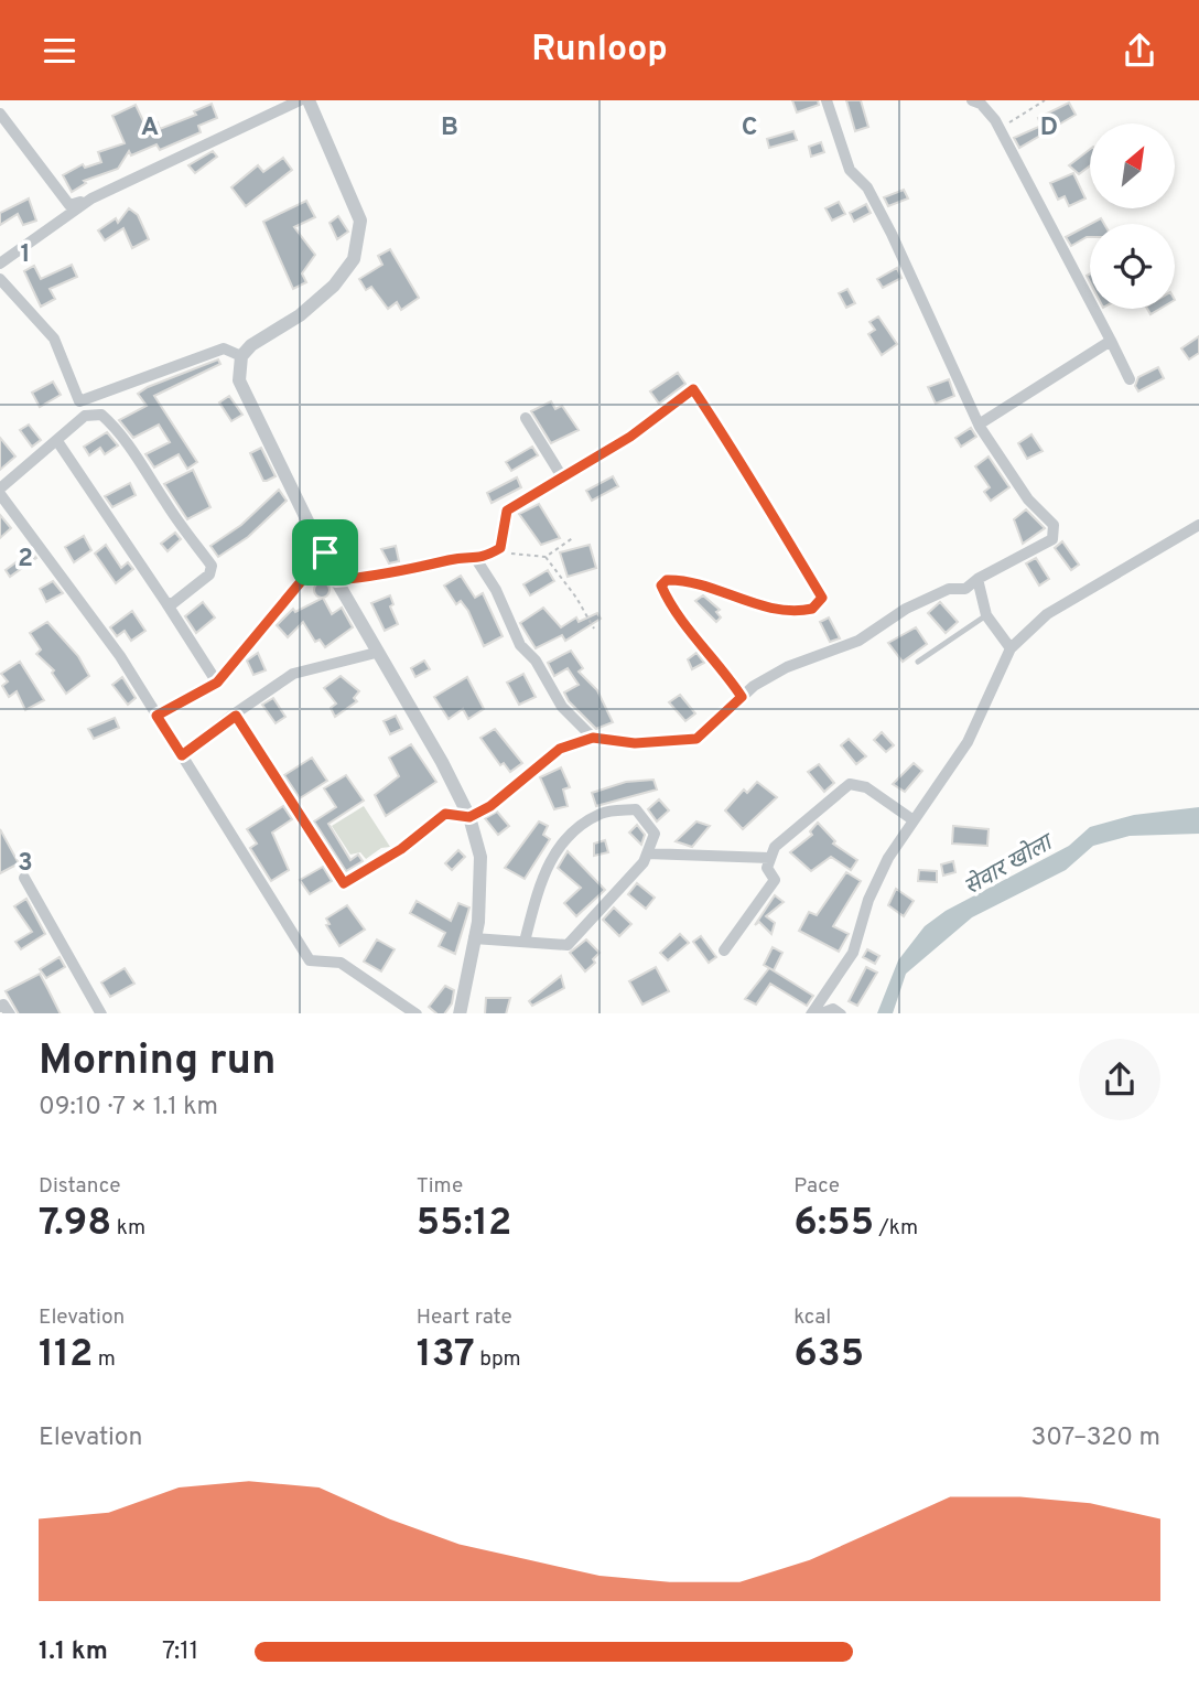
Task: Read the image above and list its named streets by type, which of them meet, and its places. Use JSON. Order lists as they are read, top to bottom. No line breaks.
{"water":["सेवार खोला"],"north":"top right","page":{"header":"Runloop","heading":["Morning run","09:10 · 7 × 1.1 km"],"stats":[["Distance","7.98 km"],["Time","55:12"],["Pace","6:55 /km"],["Elevation","112 m"],["Heart rate","137 bpm"],["kcal","635"]],"chart":["Elevation","307–320 m"],"list":[{"name":"1.1 km","note":"7:11"}]},"grid":{"columns":["A","B","C","D"],"rows":["1","2","3"]}}
